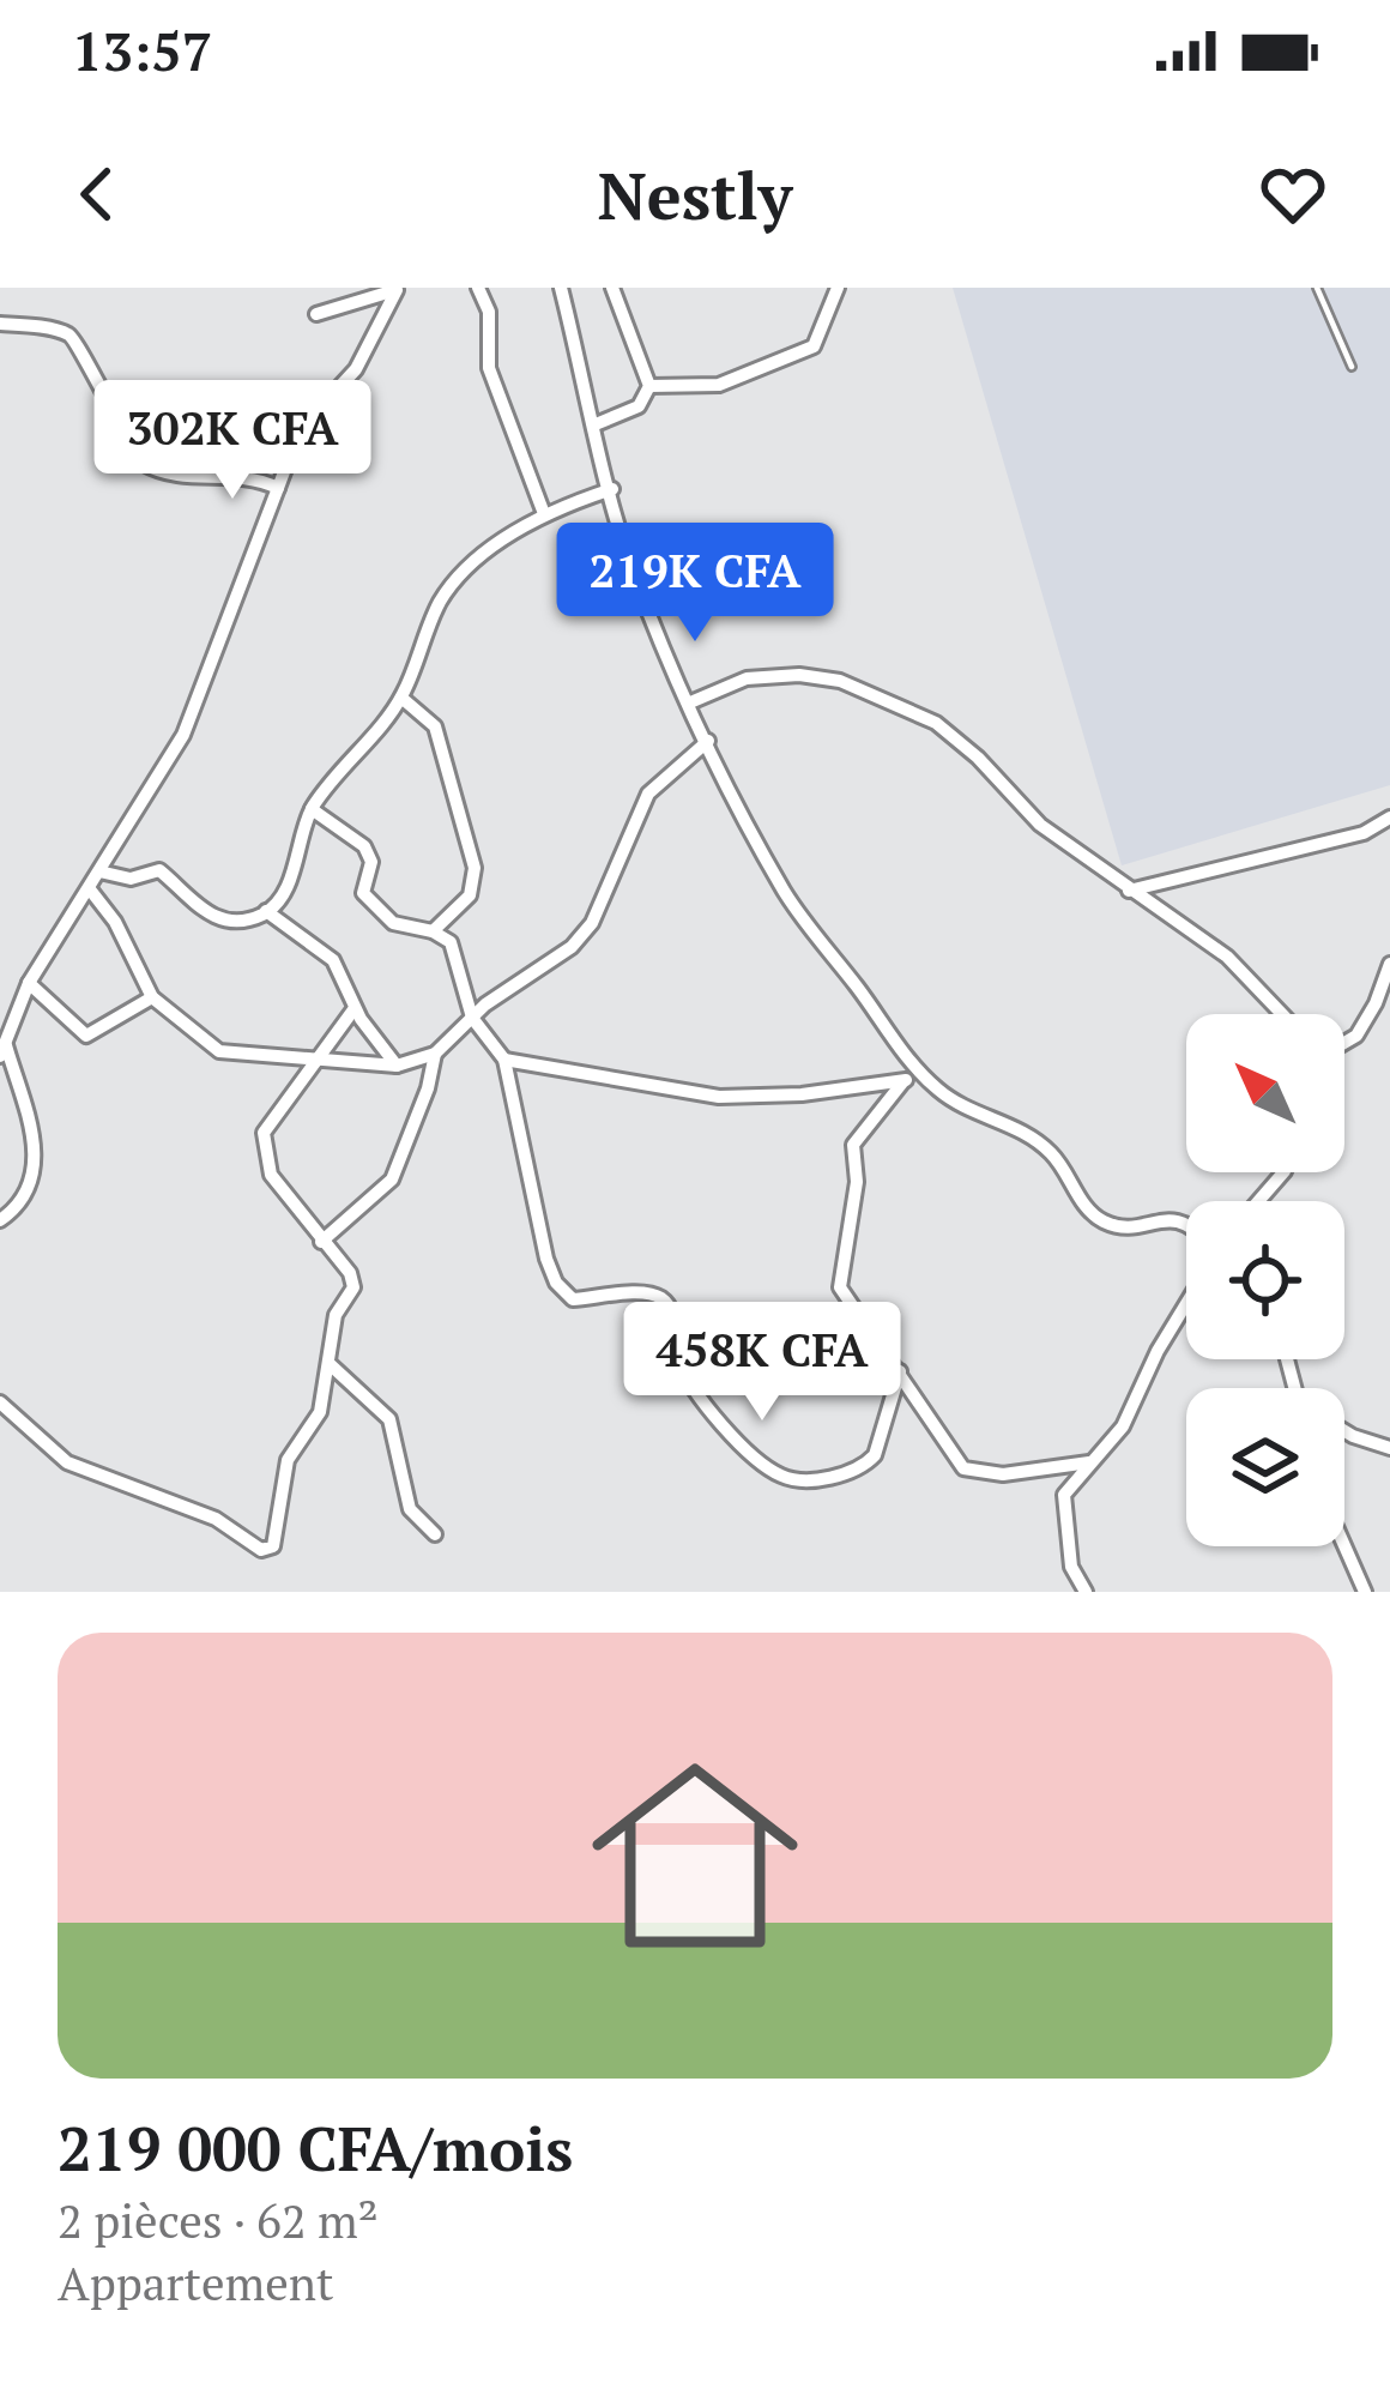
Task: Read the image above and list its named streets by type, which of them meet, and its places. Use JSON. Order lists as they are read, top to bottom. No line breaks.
{"north":"top left","page":{"status":"13:57","header":"Nestly","price":["302K CFA","219K CFA","458K CFA"],"list":[{"name":"219 000 CFA/mois","note":"2 pièces · 62 m² · Appartement"}]}}
